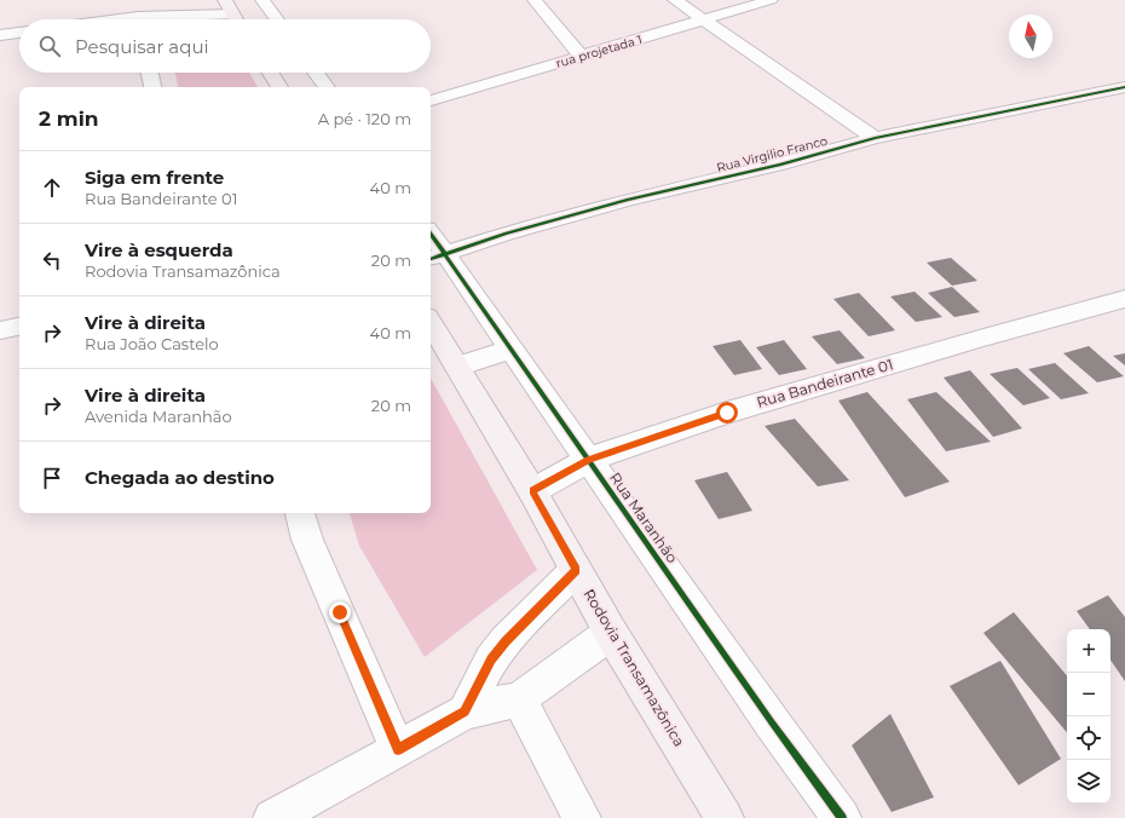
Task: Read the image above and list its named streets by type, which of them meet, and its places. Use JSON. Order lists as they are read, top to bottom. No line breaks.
{"streets":{"main road":["Rodovia Transamazônica"],"street":["rua projetada 1","Rua Virgilio Franco","Rua Bandeirante 01","Rua Maranhão"]},"crossings":[["Rua Virgilio Franco","Rua Maranhão"],["Rua Bandeirante 01","Rua Maranhão"],["Rua Bandeirante 01","Rodovia Transamazônica"]],"north":"top","page":{"search":"Pesquisar aqui","heading":["2 min","A pé · 120 m"],"list":[["Siga em frente","Rua Bandeirante 01","40 m"],["Vire à esquerda","Rodovia Transamazônica","20 m"],["Vire à direita","Rua João Castelo","40 m"],["Vire à direita","Avenida Maranhão","20 m"],"Chegada ao destino"],"map_buttons":["+","−"]}}
